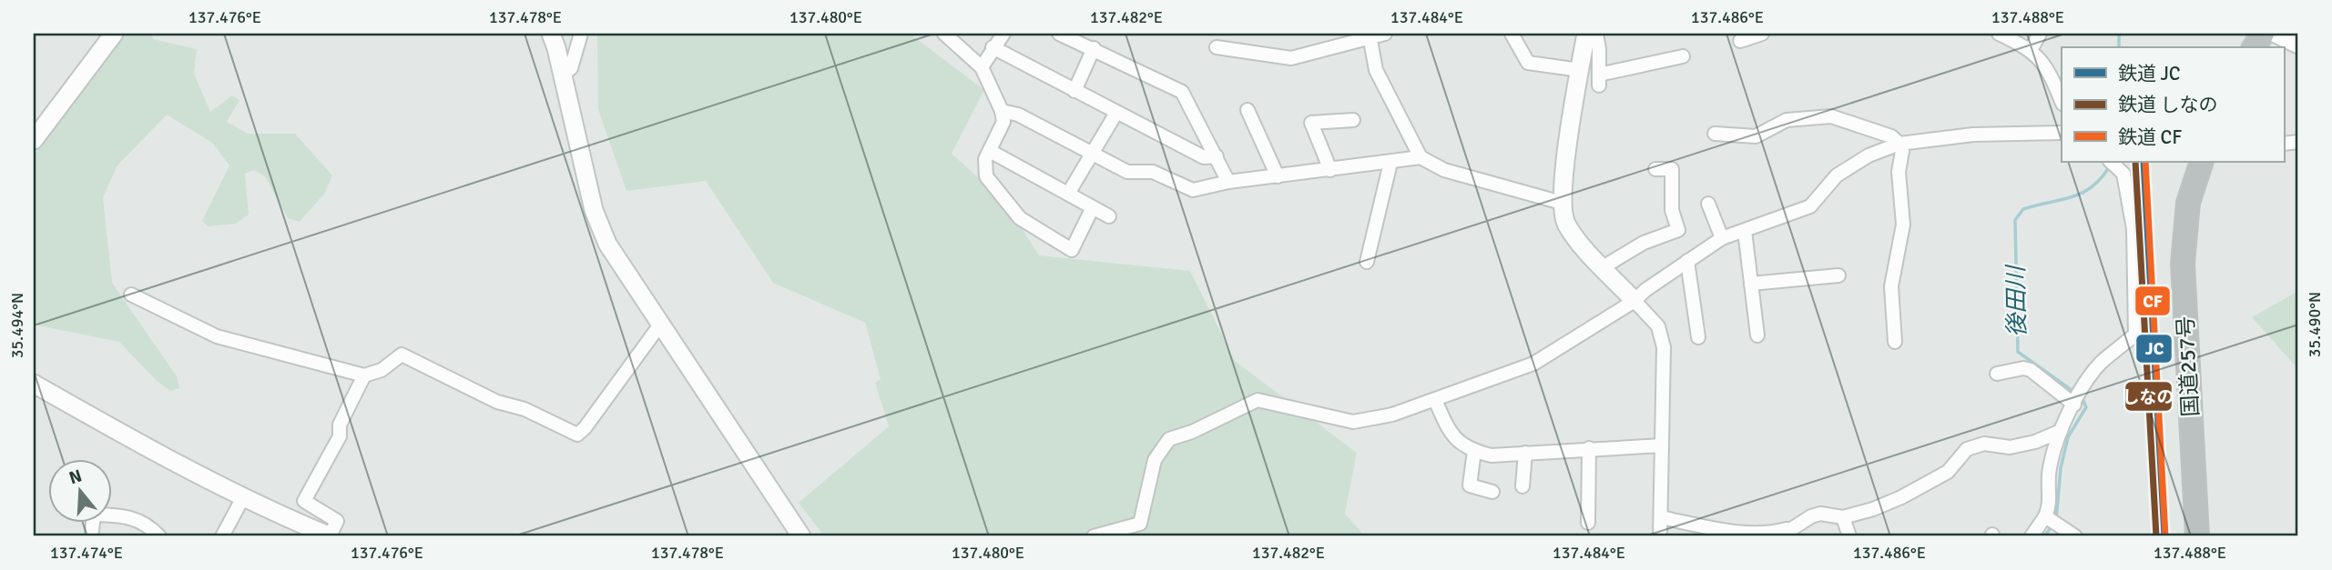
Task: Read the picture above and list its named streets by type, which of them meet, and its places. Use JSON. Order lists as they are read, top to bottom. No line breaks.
{"streets":{"highway":["国道257号"]},"water":["後田川"],"lines":["rail line JC","rail line しなの","rail line CF"],"legend":["鉄道 JC","鉄道 しなの","鉄道 CF"],"north":"top","coordinates":["137.476°E","137.478°E","137.480°E","137.482°E","137.484°E","137.486°E","137.488°E","35.490°N","35.494°N","137.474°E"]}
